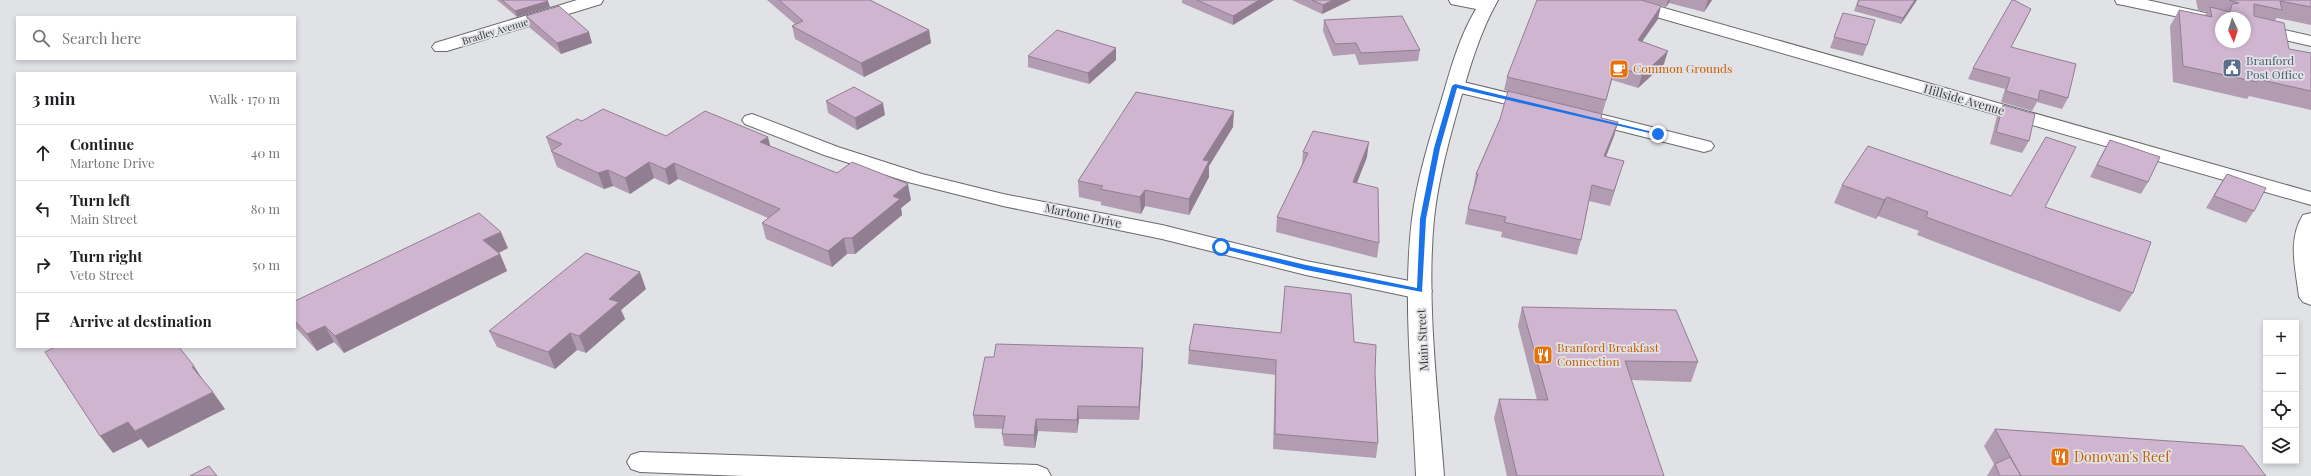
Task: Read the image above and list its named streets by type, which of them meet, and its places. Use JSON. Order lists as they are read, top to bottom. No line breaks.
{"streets":{"street":["Bradley Avenue","Hillside Avenue","Martone Drive","Main Street"]},"crossings":[["Martone Drive","Main Street"]],"places":{"public building":["Branford Post Office"],"cafe":["Common Grounds"],"restaurant":["Branford Breakfast Connection","Donovan's Reef"]},"north":"bottom","page":{"search":"Search here","heading":["3 min","Walk · 170 m"],"list":[["Continue","Martone Drive","40 m"],["Turn left","Main Street","80 m"],["Turn right","Veto Street","50 m"],"Arrive at destination"],"map_buttons":["+","−"]}}
